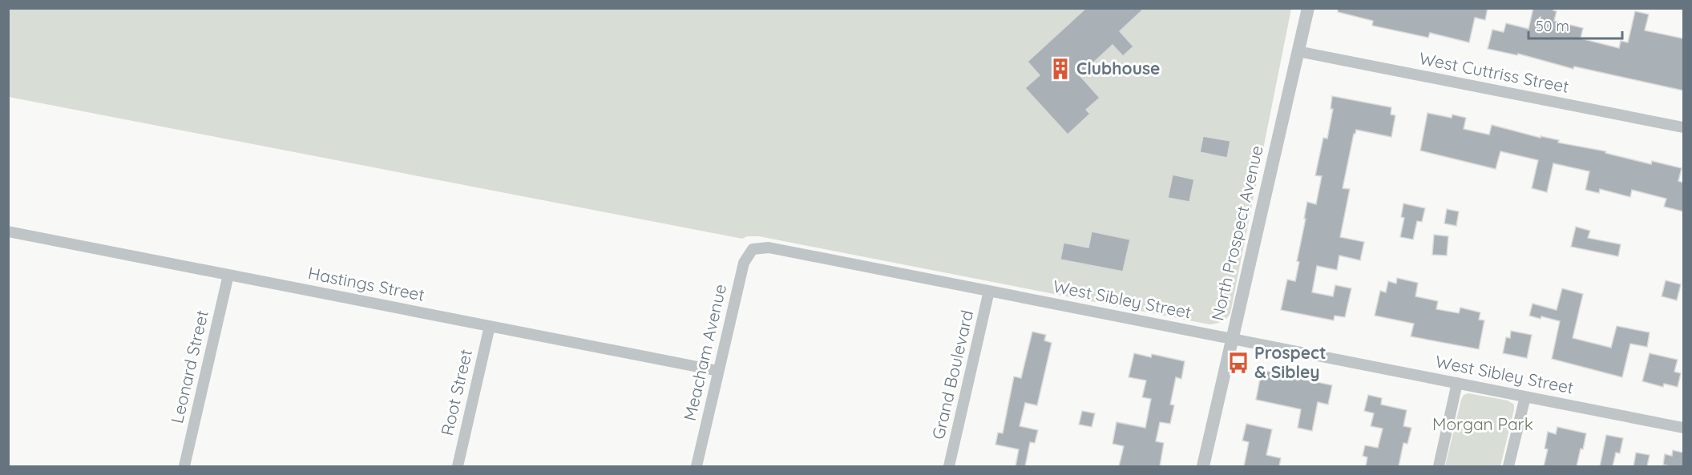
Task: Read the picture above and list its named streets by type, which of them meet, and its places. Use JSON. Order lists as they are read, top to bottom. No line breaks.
{"streets":{"street":["West Cuttriss Street","North Prospect Avenue","Hastings Street","West Sibley Street","Meacham Avenue","Leonard Street","Grand Boulevard","Root Street"]},"crossings":[["West Cuttriss Street","North Prospect Avenue"],["North Prospect Avenue","West Sibley Street"],["Hastings Street","Meacham Avenue"],["Hastings Street","Leonard Street"],["Hastings Street","Root Street"],["West Sibley Street","Meacham Avenue"],["West Sibley Street","Grand Boulevard"]],"parks":["Morgan Park"],"places":{"building":["Clubhouse"],"bus stop":["Prospect & Sibley"]},"scale_bar":"50 m"}
